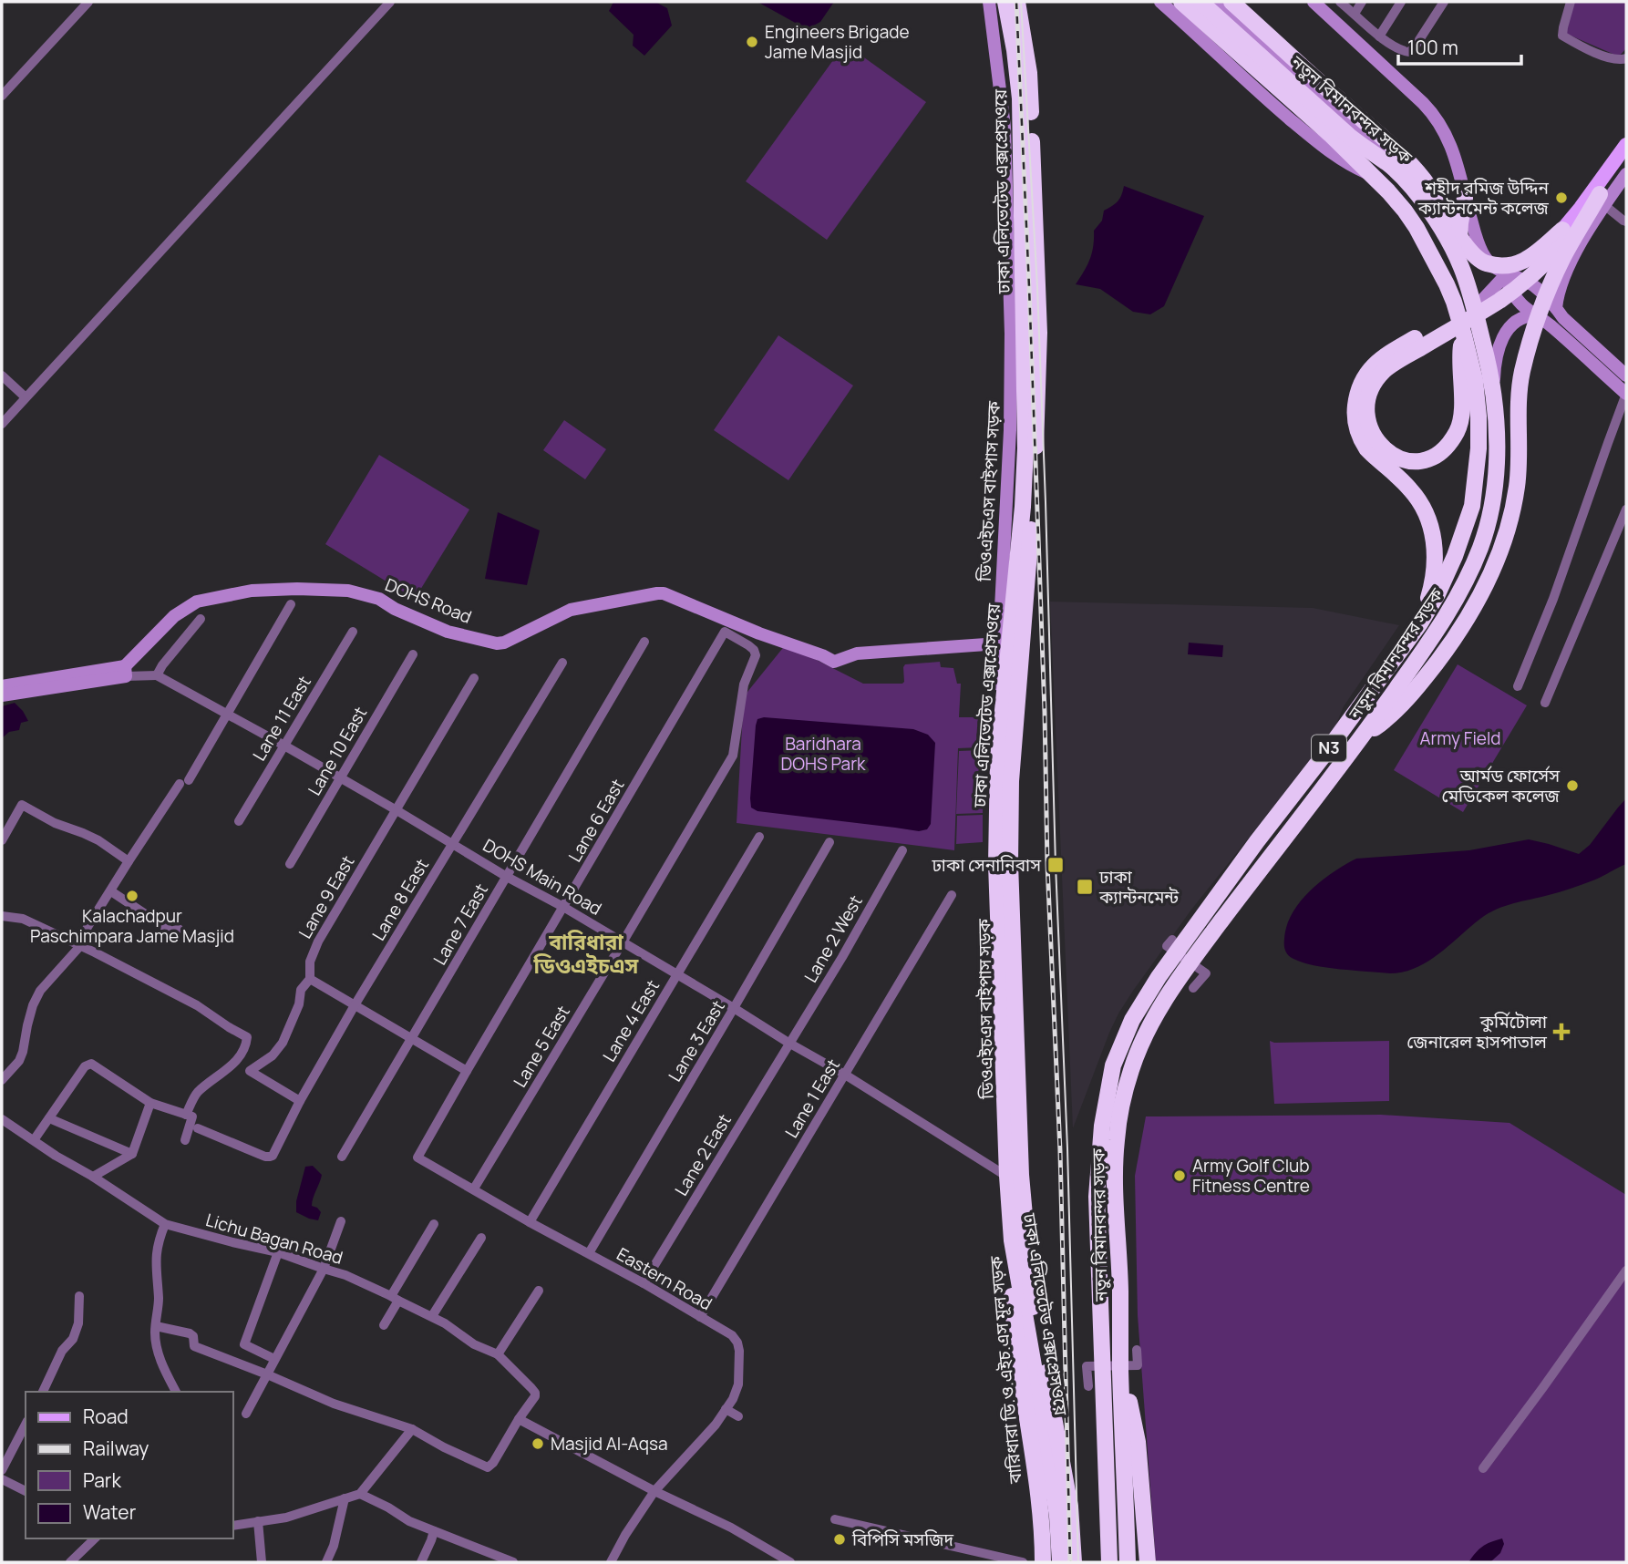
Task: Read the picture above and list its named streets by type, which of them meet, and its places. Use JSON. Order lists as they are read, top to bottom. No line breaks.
{"streets":{"highway":["নতুন বিমানবন্দর সড়ক","ঢাকা এলিভেটেড এক্সপ্রেসওয়ে","N3"],"street":["ডিওএইচএস বাইপাস সড়ক","DOHS Road","Lane 11 East","Lane 10 East","Lane 6 East","DOHS Main Road","Lane 9 East","Lane 8 East","Lane 7 East","Lane 2 West","Lane 4 East","Lane 3 East","Lane 5 East","Lane 1 East","Lane 2 East","Lichu Bagan Road","Eastern Road","বারিধারা ডি.ও.এইচ.এস মূল সড়ক"]},"crossings":[["ডিওএইচএস বাইপাস সড়ক","DOHS Road"],["ডিওএইচএস বাইপাস সড়ক","DOHS Main Road"],["ডিওএইচএস বাইপাস সড়ক","বারিধারা ডি.ও.এইচ.এস মূল সড়ক"],["Lane 11 East","DOHS Main Road"],["Lane 10 East","DOHS Main Road"],["Lane 6 East","DOHS Main Road"],["Lane 6 East","Lane 5 East"],["Lane 6 East","Eastern Road"],["DOHS Main Road","Lane 9 East"],["DOHS Main Road","Lane 8 East"],["DOHS Main Road","Lane 7 East"],["DOHS Main Road","Lane 2 West"],["DOHS Main Road","Lane 4 East"],["DOHS Main Road","Lane 3 East"],["DOHS Main Road","Lane 5 East"],["DOHS Main Road","Lane 1 East"],["DOHS Main Road","Lane 2 East"],["DOHS Main Road","বারিধারা ডি.ও.এইচ.এস মূল সড়ক"],["Lane 9 East","Lane 8 East"],["Lane 2 West","Lane 2 East"],["Lane 4 East","Eastern Road"],["Lane 3 East","Eastern Road"],["Lane 5 East","Eastern Road"],["Lane 1 East","Eastern Road"],["Lane 2 East","Eastern Road"]],"districts":["বারিধারা ডিওএইচএস"],"parks":["Army Field","Baridhara DOHS Park"],"places":{"other":["Engineers Brigade Jame Masjid","শহীদ রমিজ উদ্দিন ক্যান্টনমেন্ট কলেজ","আর্মড ফোর্সেস মেডিকেল কলেজ","Kalachadpur Paschimpara Jame Masjid","Army Golf Club Fitness Centre","Masjid Al-Aqsa","বিপিসি মসজিদ"],"transit":["ঢাকা সেনানিবাস","ঢাকা ক্যান্টনমেন্ট"],"health":["কুর্মিটোলা জেনারেল হাসপাতাল"]},"legend":["Road","Railway","Park","Water"],"scale_bar":"100 m"}
